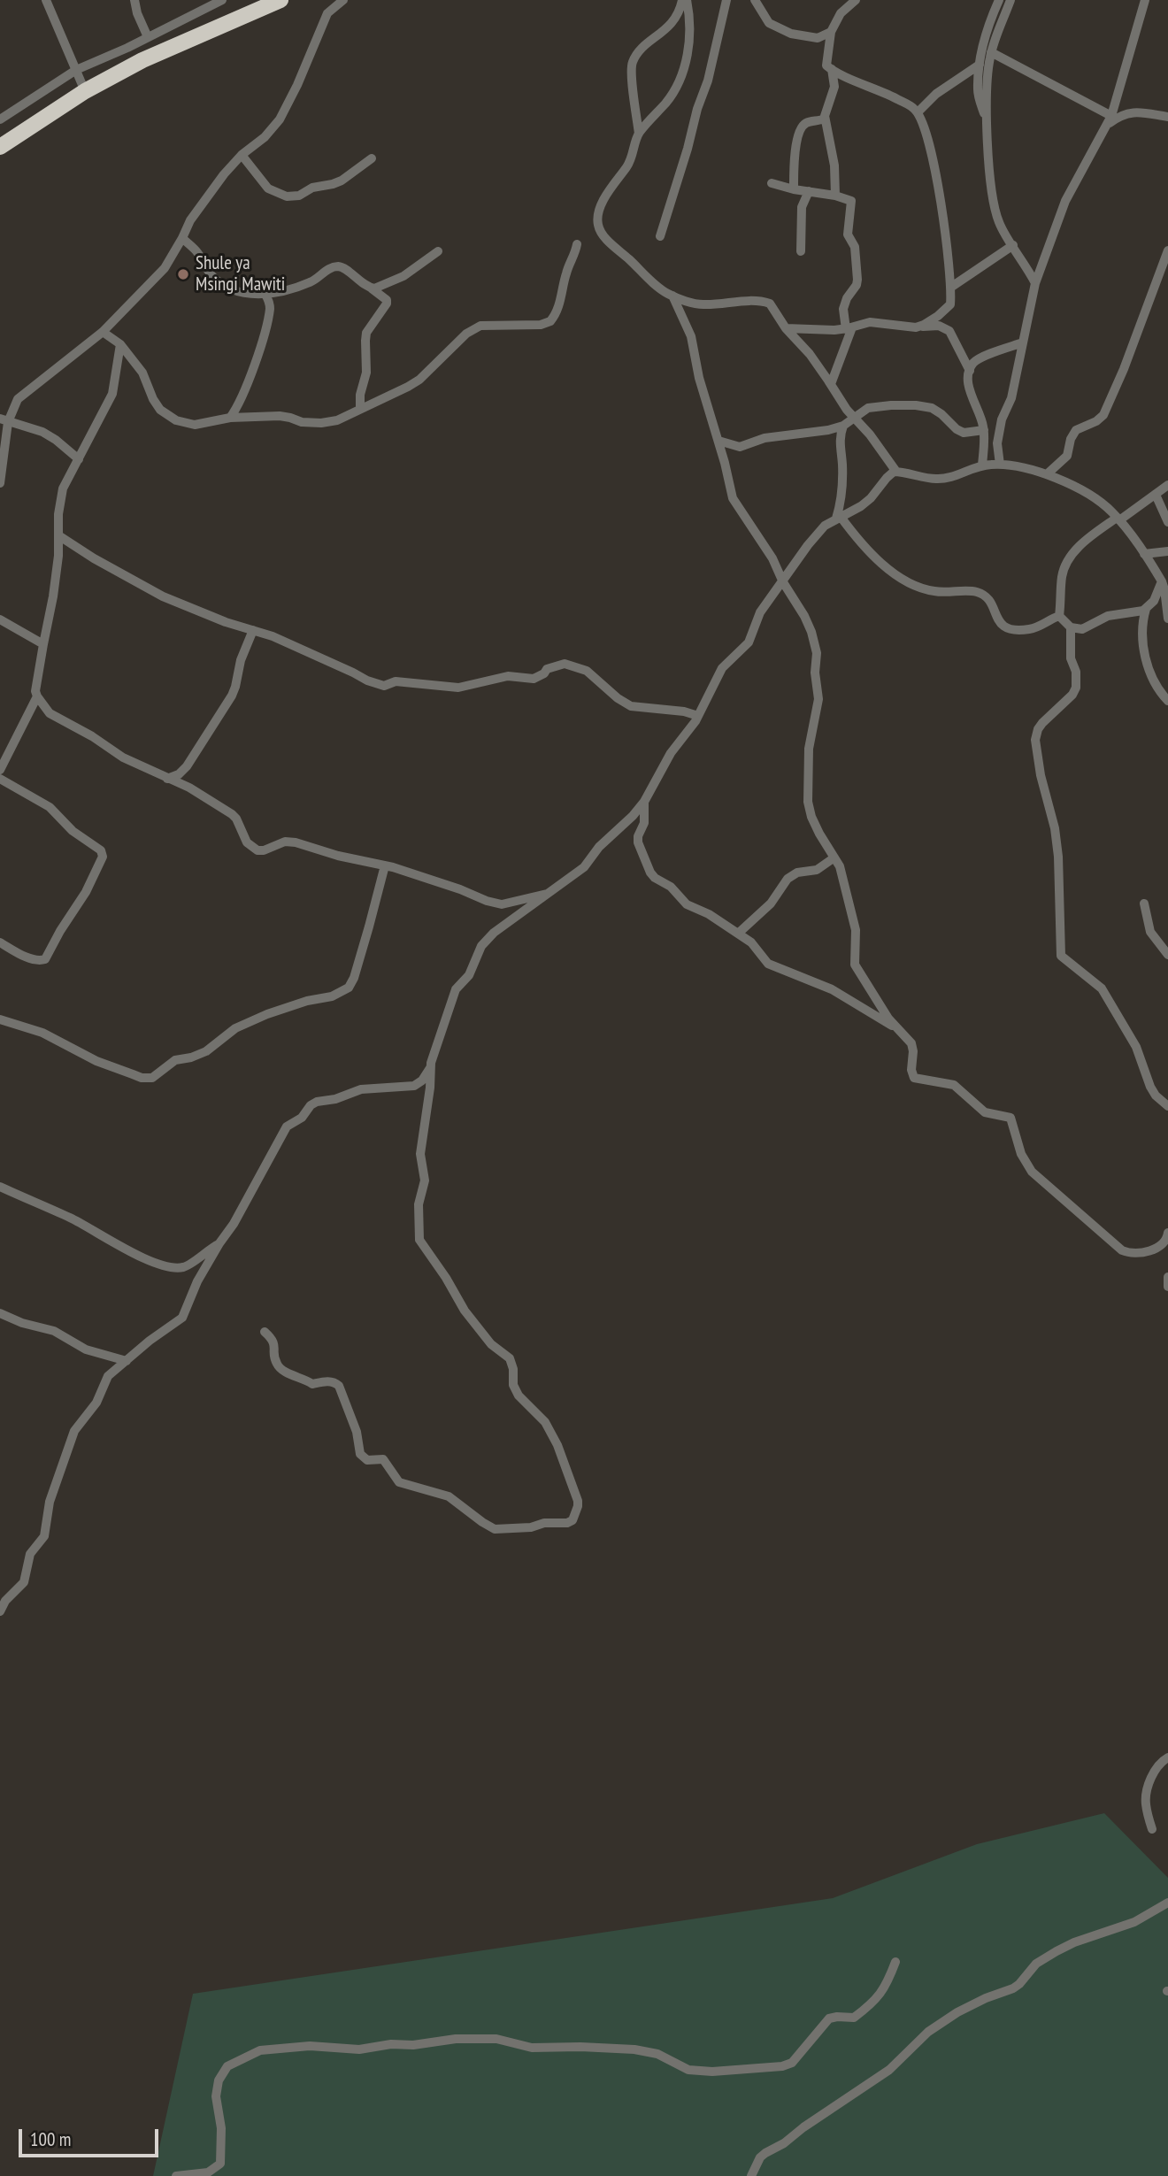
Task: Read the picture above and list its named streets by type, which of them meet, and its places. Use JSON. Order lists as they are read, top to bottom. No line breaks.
{"places":["Shule ya Msingi Mawiti"],"scale_bar":"100 m"}
